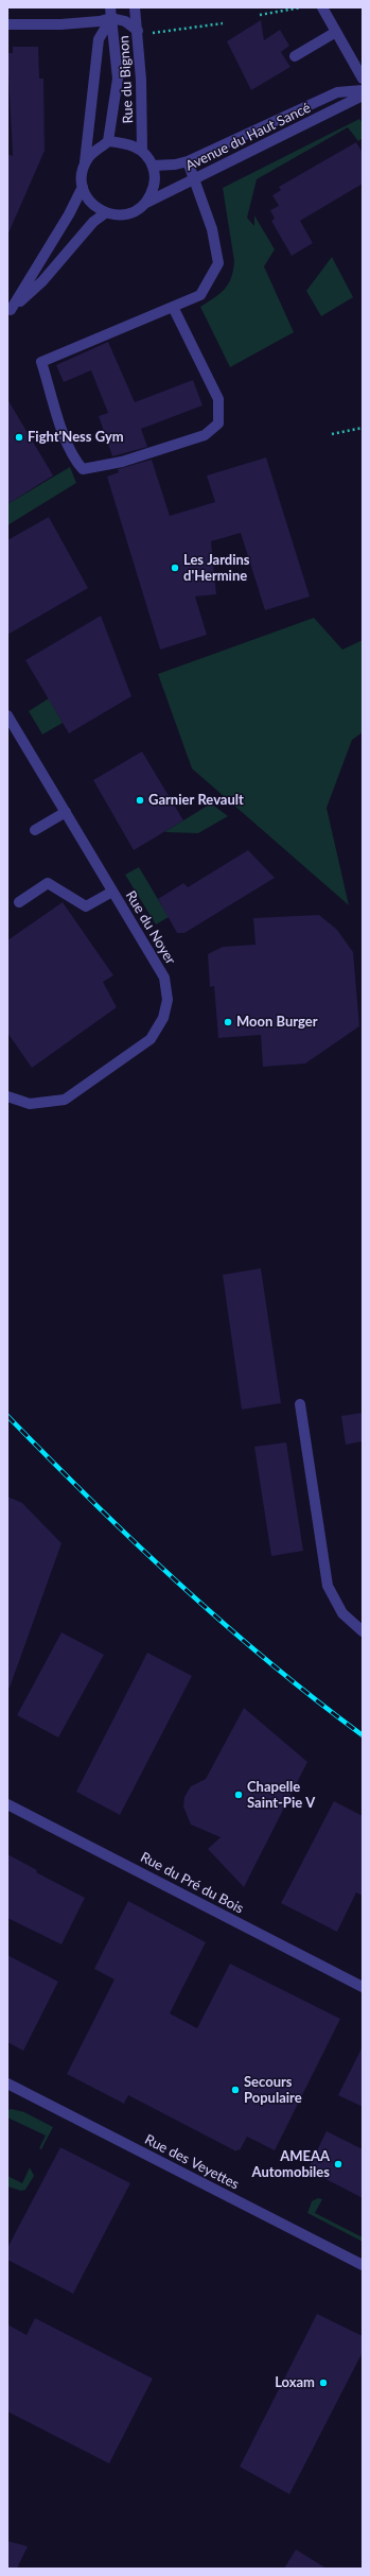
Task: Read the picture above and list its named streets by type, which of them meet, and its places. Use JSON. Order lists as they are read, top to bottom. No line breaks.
{"streets":{"street":["Rue du Bignon","Avenue du Haut Sancé","Rue du Noyer","Rue du Pré du Bois","Rue des Veyettes"]},"crossings":[["Rue du Bignon","Avenue du Haut Sancé"]],"places":["Fight'Ness Gym","Les Jardins d'Hermine","Garnier Revault","Moon Burger","Chapelle Saint-Pie V","Secours Populaire","AMEAA Automobiles","Loxam"]}
